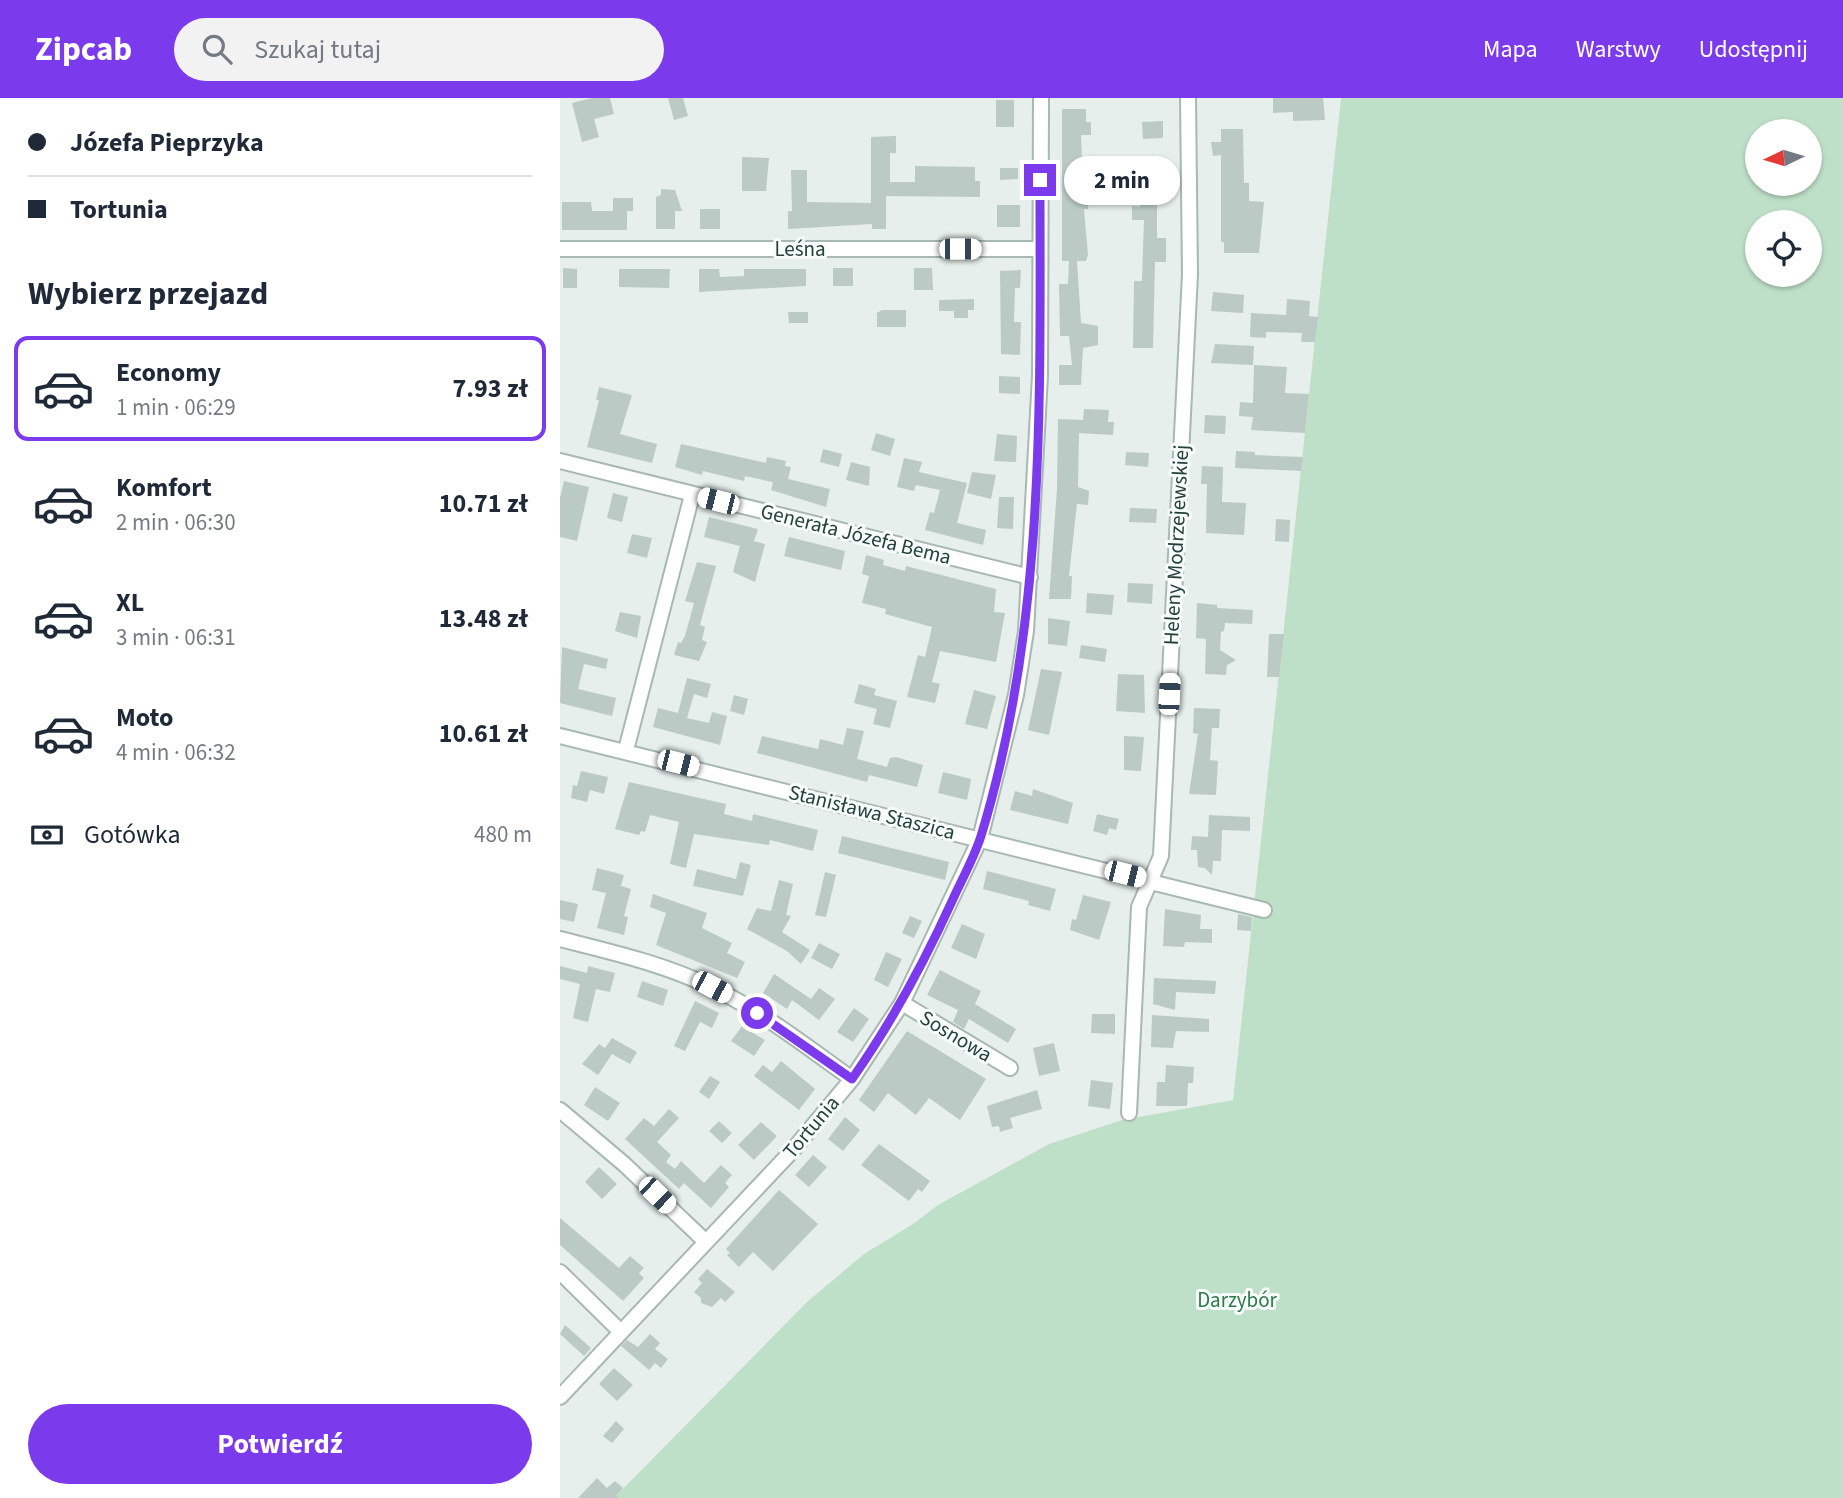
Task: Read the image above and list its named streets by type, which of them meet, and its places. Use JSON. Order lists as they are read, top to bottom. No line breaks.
{"streets":{"street":["Leśna","Generała Józefa Bema","Heleny Modrzejewskiej","Stanisława Staszica","Sosnowa","Tortunia"]},"crossings":[["Leśna","Tortunia"],["Generała Józefa Bema","Tortunia"],["Heleny Modrzejewskiej","Stanisława Staszica"],["Stanisława Staszica","Tortunia"],["Sosnowa","Tortunia"]],"parks":["Darzybór"],"north":"left","page":{"header":"Zipcab","search":"Szukaj tutaj","nav":["Mapa","Warstwy","Udostępnij"],"banner":["Józefa Pieprzyka","Tortunia"],"bubble":"2 min","heading":"Wybierz przejazd","list":[{"name":"Economy","note":"1 min · 06:29","value":"7.93 zł"},{"name":"Komfort","note":"2 min · 06:30","value":"10.71 zł"},{"name":"XL","note":"3 min · 06:31","value":"13.48 zł"},{"name":"Moto","note":"4 min · 06:32","value":"10.61 zł"}],"pay":["Gotówka","480 m"],"buttons":"Potwierdź"}}
